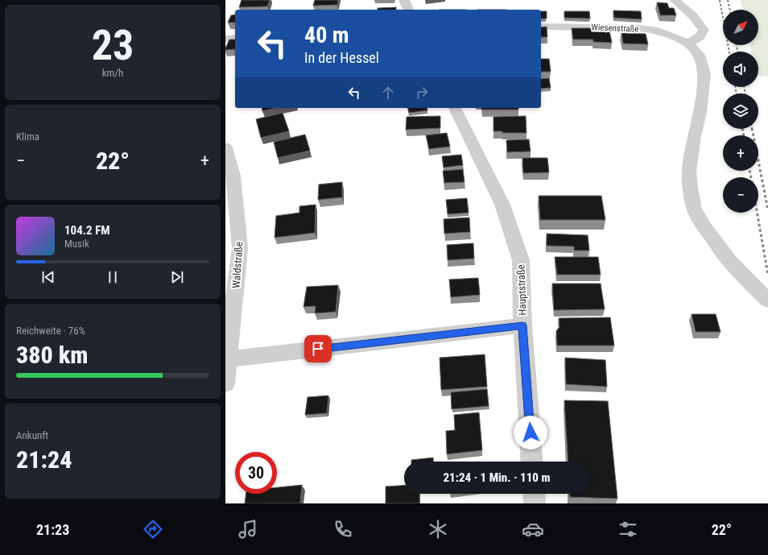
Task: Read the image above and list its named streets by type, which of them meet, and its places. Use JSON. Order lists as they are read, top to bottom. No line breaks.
{"streets":{"street":["Wiesenstraße","Waldstraße","Hauptstraße"]},"north":"top right","page":{"tile":[["23","km/h"],"Klima",["Reichweite · 76%","380 km"],["Ankunft","21:24"]],"map_buttons":["+","−"],"turn":["40 m","In der Hessel"],"heat":["−","22°","+"],"song":["104.2 FM","Musik"],"limit":"30","trip":"21:24 · 1 Min. · 110 m","tabs":["21:23","22°"]}}
